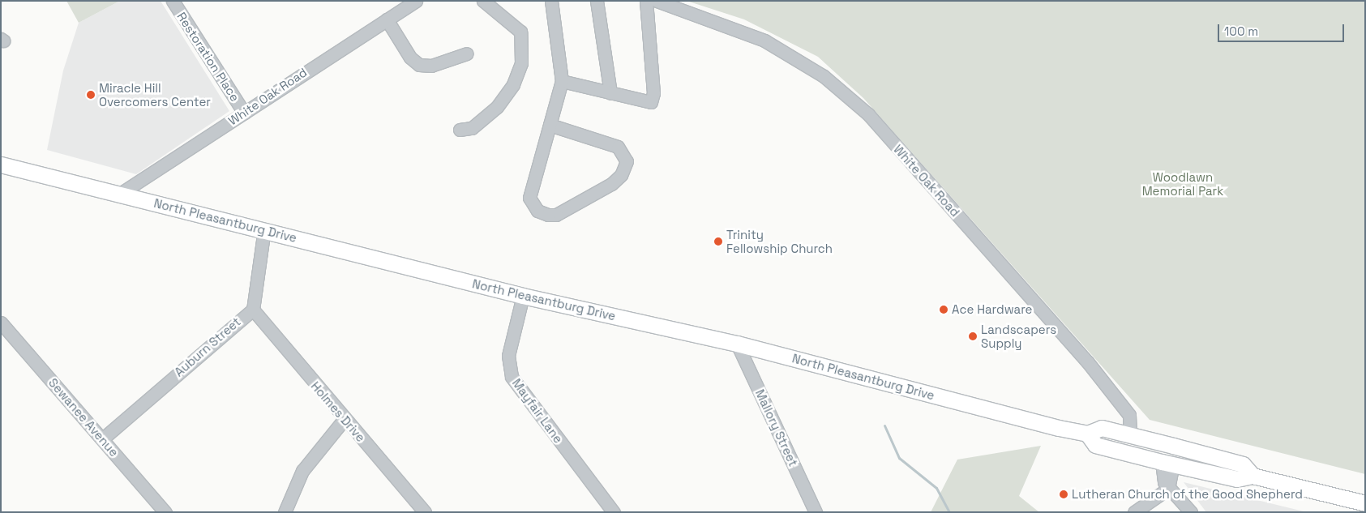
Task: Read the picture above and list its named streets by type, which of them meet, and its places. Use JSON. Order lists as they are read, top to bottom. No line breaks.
{"streets":{"main road":["North Pleasantburg Drive"],"street":["Restoration Place","White Oak Road","Auburn Street","Mayfair Lane","Holmes Drive","Sewanee Avenue","Mallory Street"]},"crossings":[["Restoration Place","White Oak Road"],["White Oak Road","North Pleasantburg Drive"],["North Pleasantburg Drive","Auburn Street"],["North Pleasantburg Drive","Mayfair Lane"],["North Pleasantburg Drive","Mallory Street"],["Auburn Street","Holmes Drive"],["Auburn Street","Sewanee Avenue"]],"parks":["Woodlawn Memorial Park"],"places":["Miracle Hill Overcomers Center","Trinity Fellowship Church","Ace Hardware","Landscapers Supply","Lutheran Church of the Good Shepherd"],"scale_bar":"100 m"}
